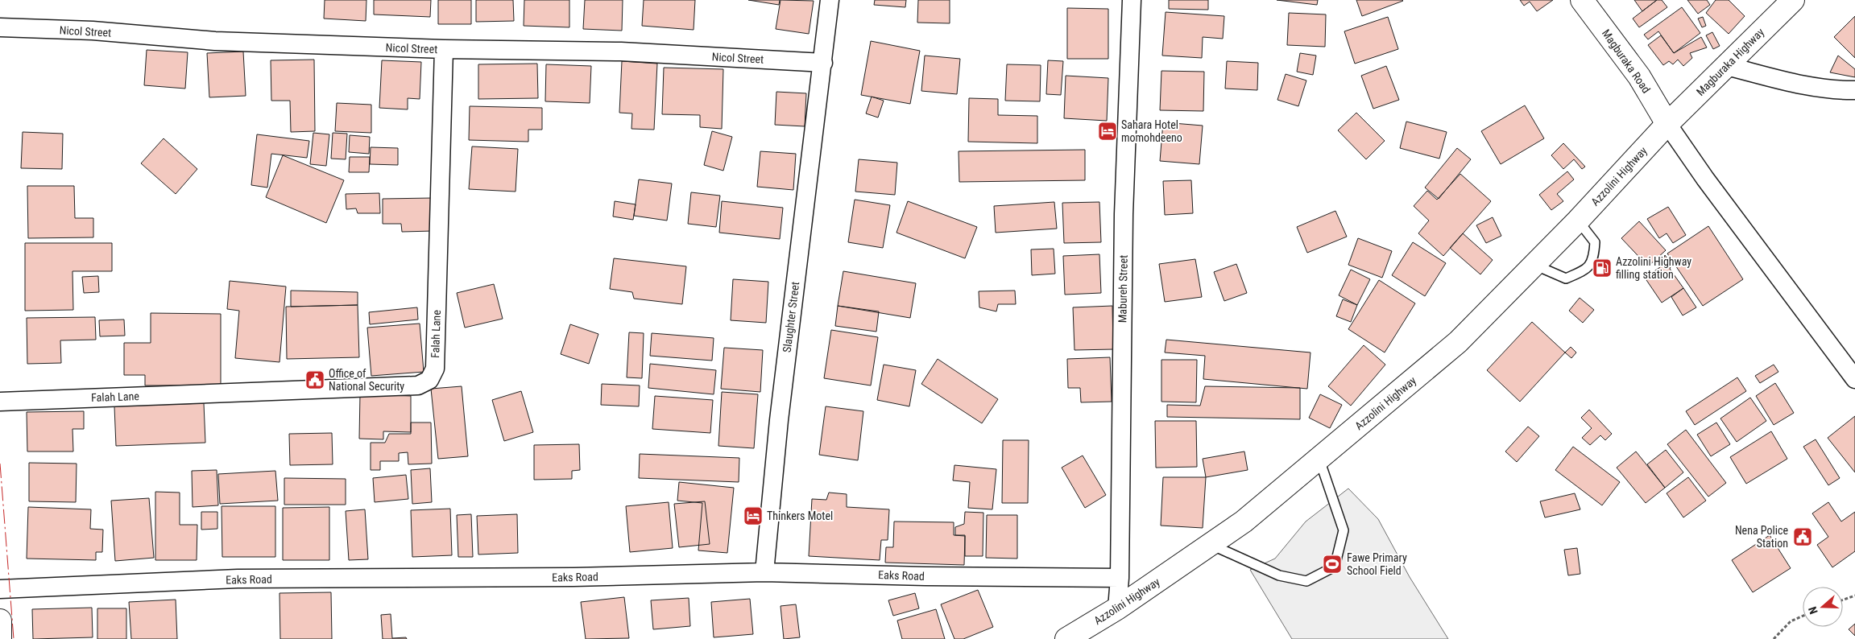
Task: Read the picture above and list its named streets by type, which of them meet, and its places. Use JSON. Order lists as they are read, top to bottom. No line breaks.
{"streets":{"main road":["Magburaka Road","Magburaka Highway","Azzolini Highway"],"street":["Nicol Street","Mabureh Street","Slaughter Street","Falah Lane","Eaks Road"]},"crossings":[["Nicol Street","Slaughter Street"],["Nicol Street","Falah Lane"],["Magburaka Road","Magburaka Highway"],["Magburaka Road","Azzolini Highway"],["Magburaka Highway","Azzolini Highway"],["Mabureh Street","Eaks Road"],["Slaughter Street","Eaks Road"]],"places":{"hotel":["Sahara Hotel momohdeeno","Thinkers Motel"],"fuel station":["Azzolini Highway filling station"],"public building":["Office of National Security","Nena Police Station"],"sports":["Fawe Primary School Field"]},"north":"left"}
